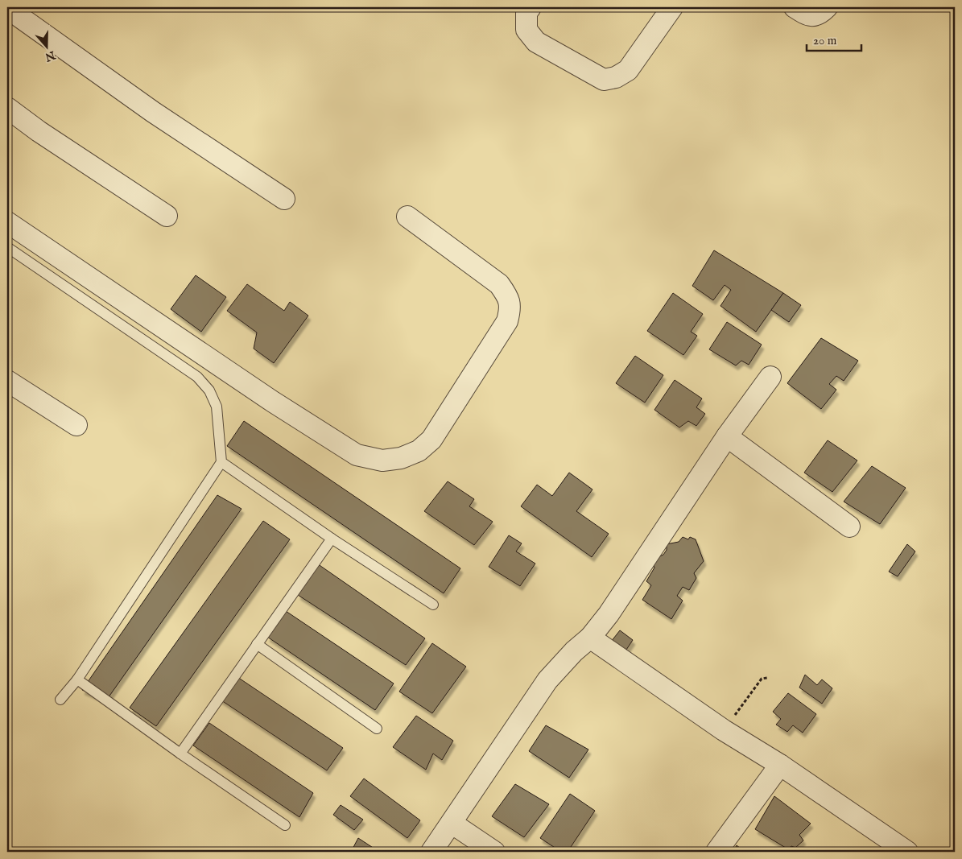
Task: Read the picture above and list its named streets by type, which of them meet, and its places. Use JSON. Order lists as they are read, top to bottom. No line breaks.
{"scale_bar":"20 m","north":"bottom"}
